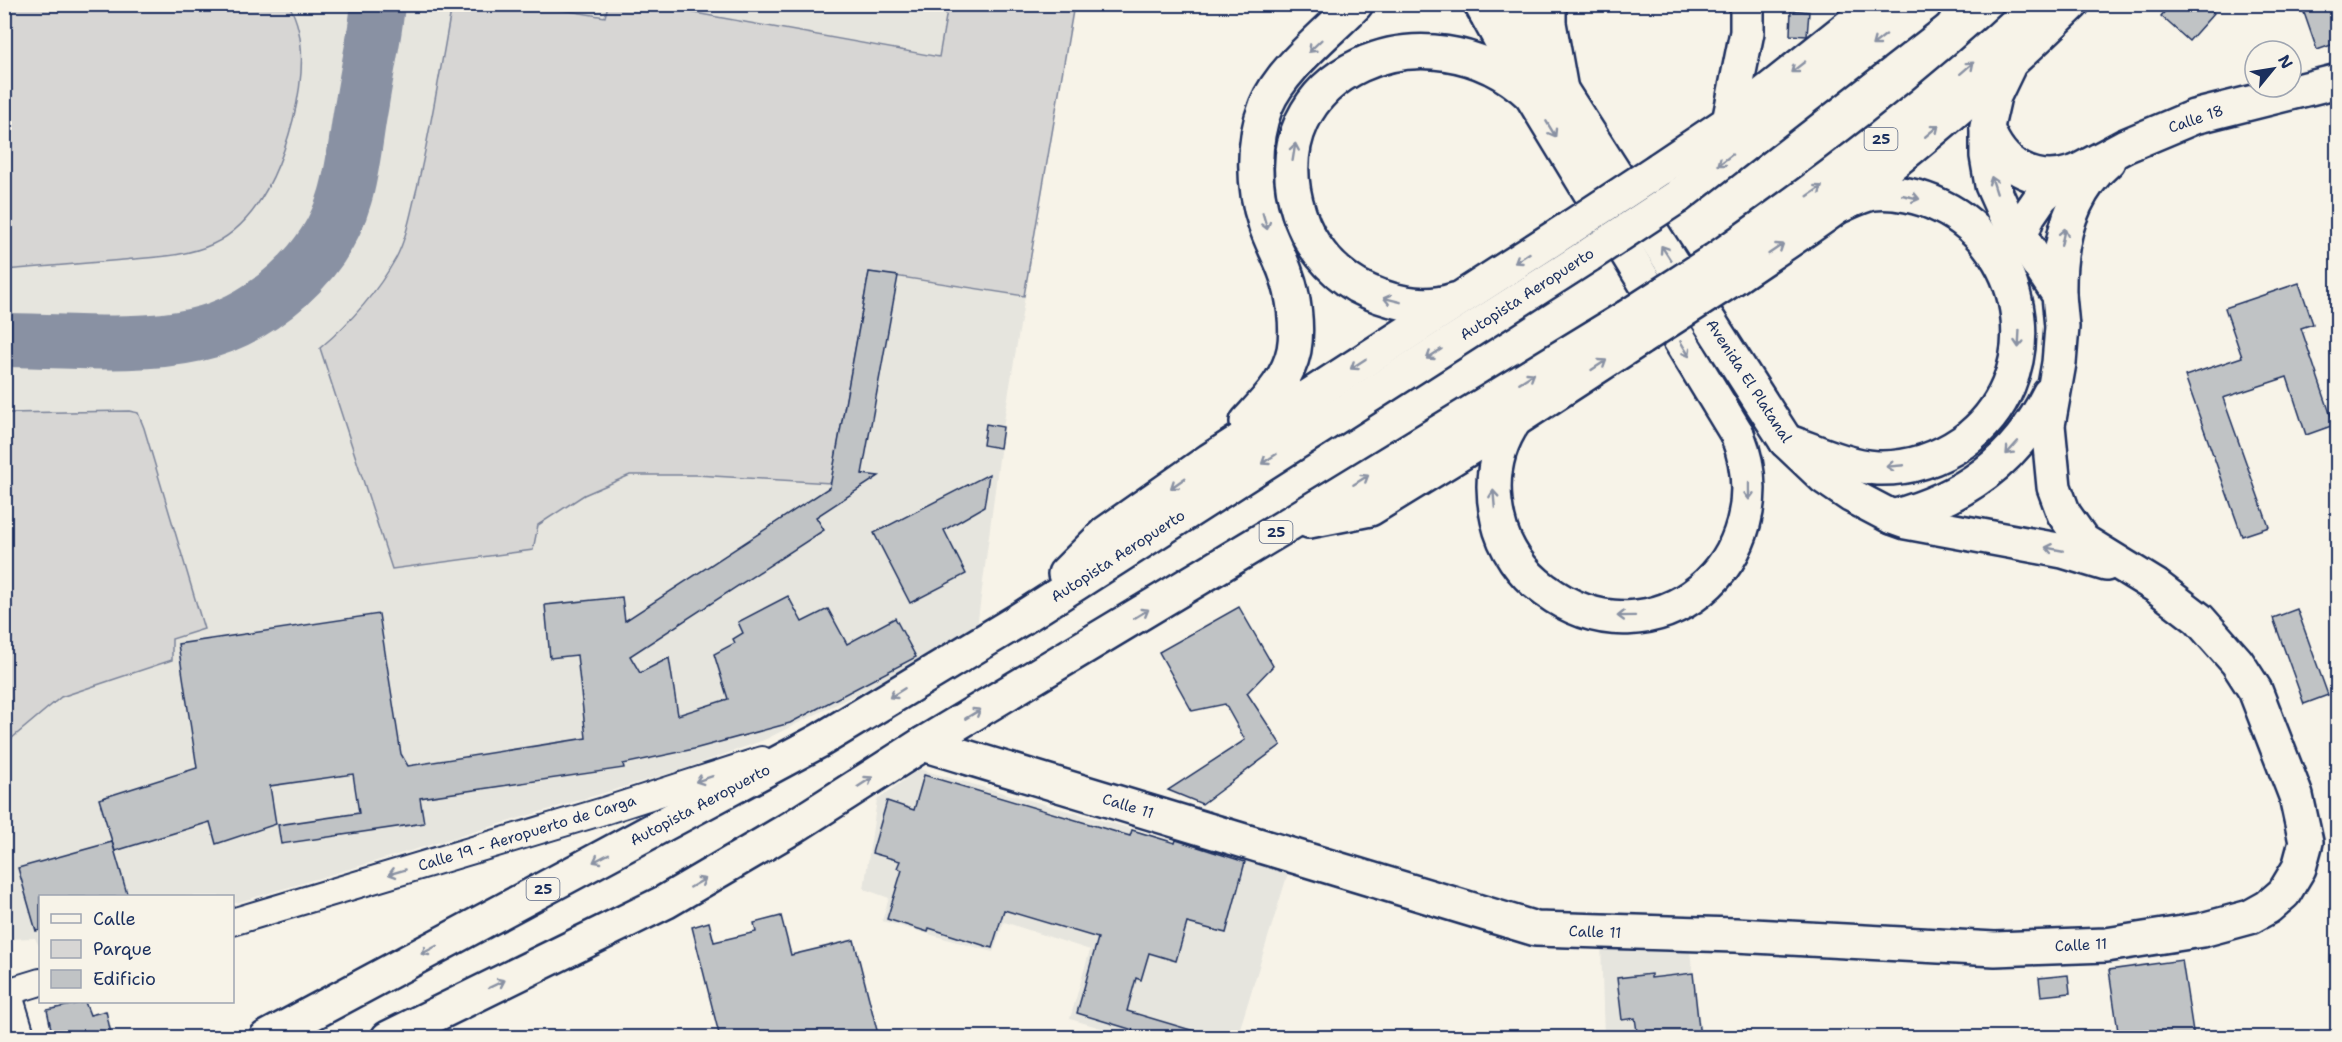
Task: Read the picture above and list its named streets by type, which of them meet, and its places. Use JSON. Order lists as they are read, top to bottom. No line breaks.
{"streets":{"main road":["Calle 18","25","Autopista Aeropuerto","Avenida El Platanal","Calle 11"],"street":["Calle 19 - Aeropuerto de Carga"]},"crossings":[["Calle 18","Avenida El Platanal"],["25","Calle 11"],["Autopista Aeropuerto","Calle 19 - Aeropuerto de Carga"],["Avenida El Platanal","Calle 11"]],"one_way":["Calle 19 - Aeropuerto de Carga"],"legend":["Calle","Parque","Edificio"],"north":"top right"}
